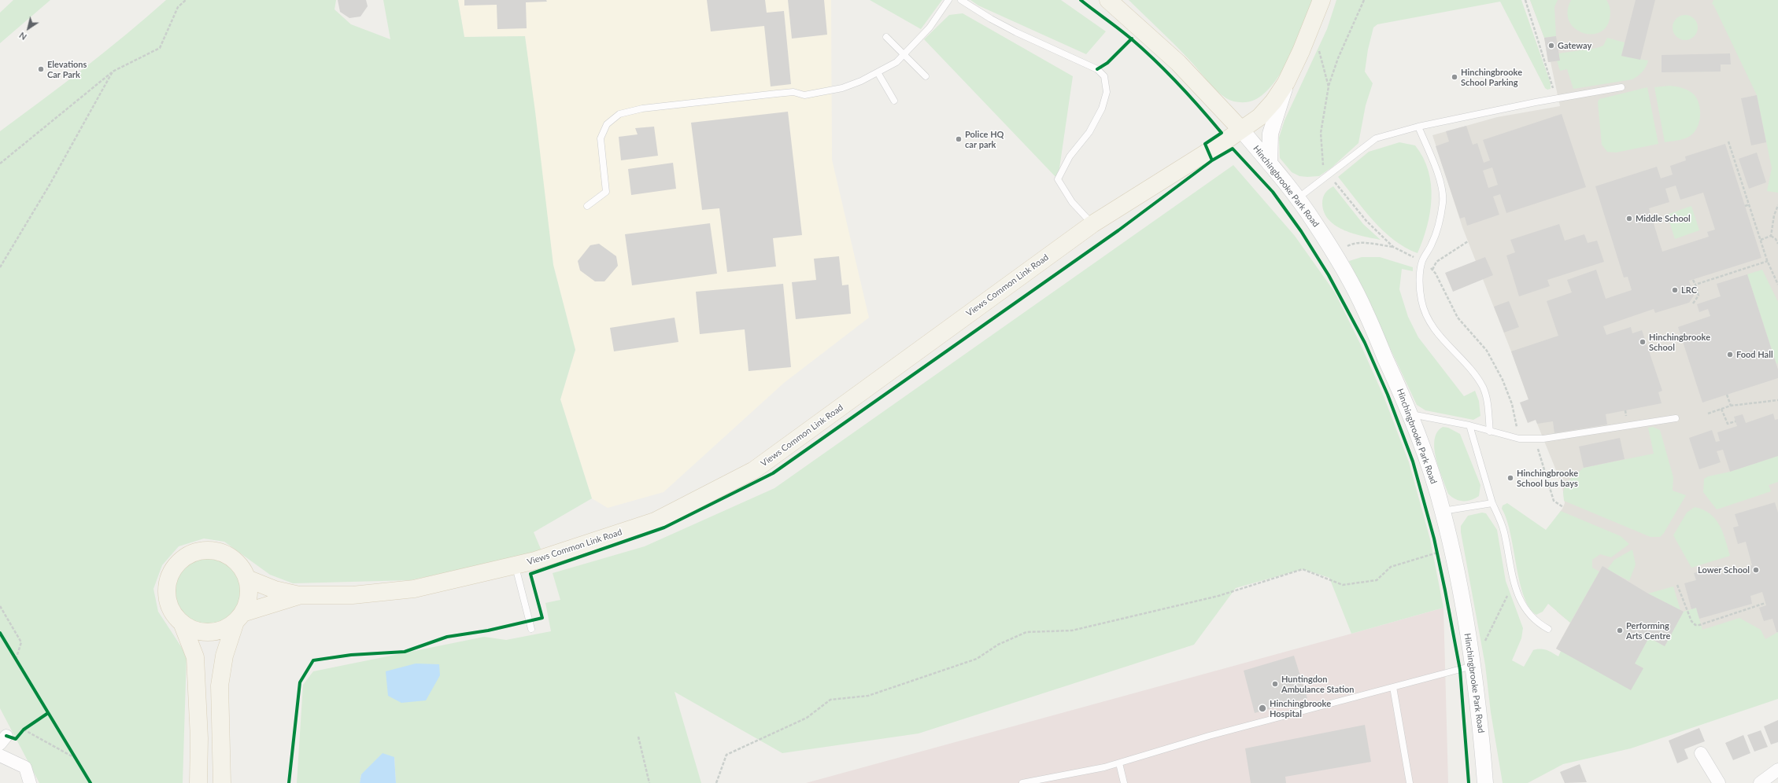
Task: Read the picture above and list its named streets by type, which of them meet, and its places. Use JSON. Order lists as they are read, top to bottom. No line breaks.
{"streets":{"main road":["Hinchingbrooke Park Road","Views Common Link Road"]},"crossings":[["Hinchingbrooke Park Road","Views Common Link Road"]],"places":["Gateway","Elevations Car Park","Hinchingbrooke School Parking","Police HQ car park","Middle School","LRC","Hinchingbrooke School","Food Hall","Hinchingbrooke School bus bays","Lower School","Performing Arts Centre","Huntingdon Ambulance Station","Hinchingbrooke Hospital"],"north":"bottom left"}
